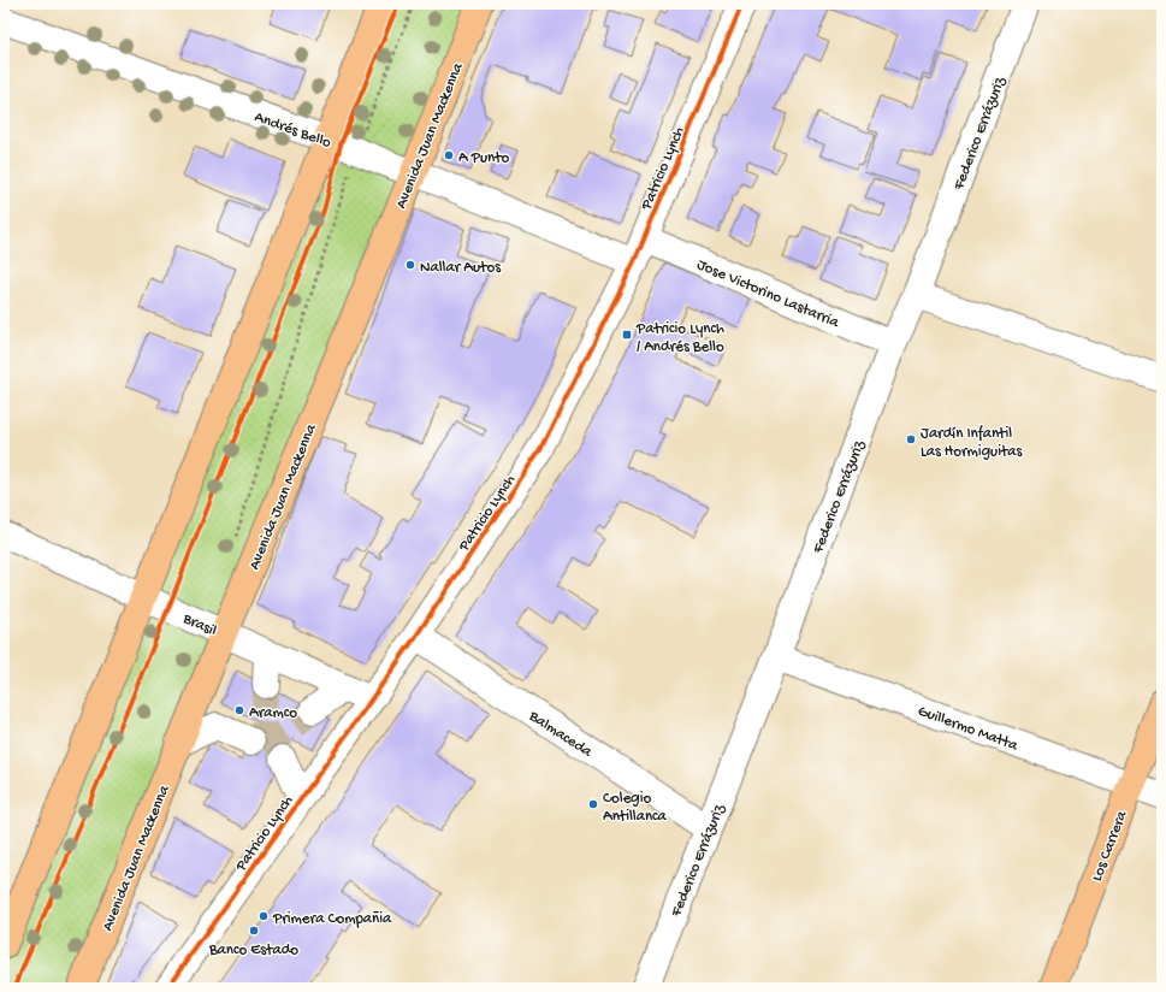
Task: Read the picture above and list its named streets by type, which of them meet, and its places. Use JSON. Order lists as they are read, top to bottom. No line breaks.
{"streets":{"main road":["Avenida Juan Mackenna","Los Carrera"],"street":["Andrés Bello","Federico Errázuriz","Patricio Lynch","Jose Victorino Lastarria","Brasil","Guillermo Matta","Balmaceda"]},"crossings":[["Andrés Bello","Avenida Juan Mackenna"],["Andrés Bello","Patricio Lynch"],["Federico Errázuriz","Jose Victorino Lastarria"],["Federico Errázuriz","Guillermo Matta"],["Federico Errázuriz","Balmaceda"],["Avenida Juan Mackenna","Brasil"],["Patricio Lynch","Jose Victorino Lastarria"],["Patricio Lynch","Brasil"],["Patricio Lynch","Balmaceda"],["Guillermo Matta","Los Carrera"]],"places":{"other":["A Punto","Nallar Autos","Jardín Infantil Las Hormiguitas","Aramco","Colegio Antillanca","Primera Compañia","Banco Estado"],"transit":["Patricio Lynch / Andrés Bello"]}}
